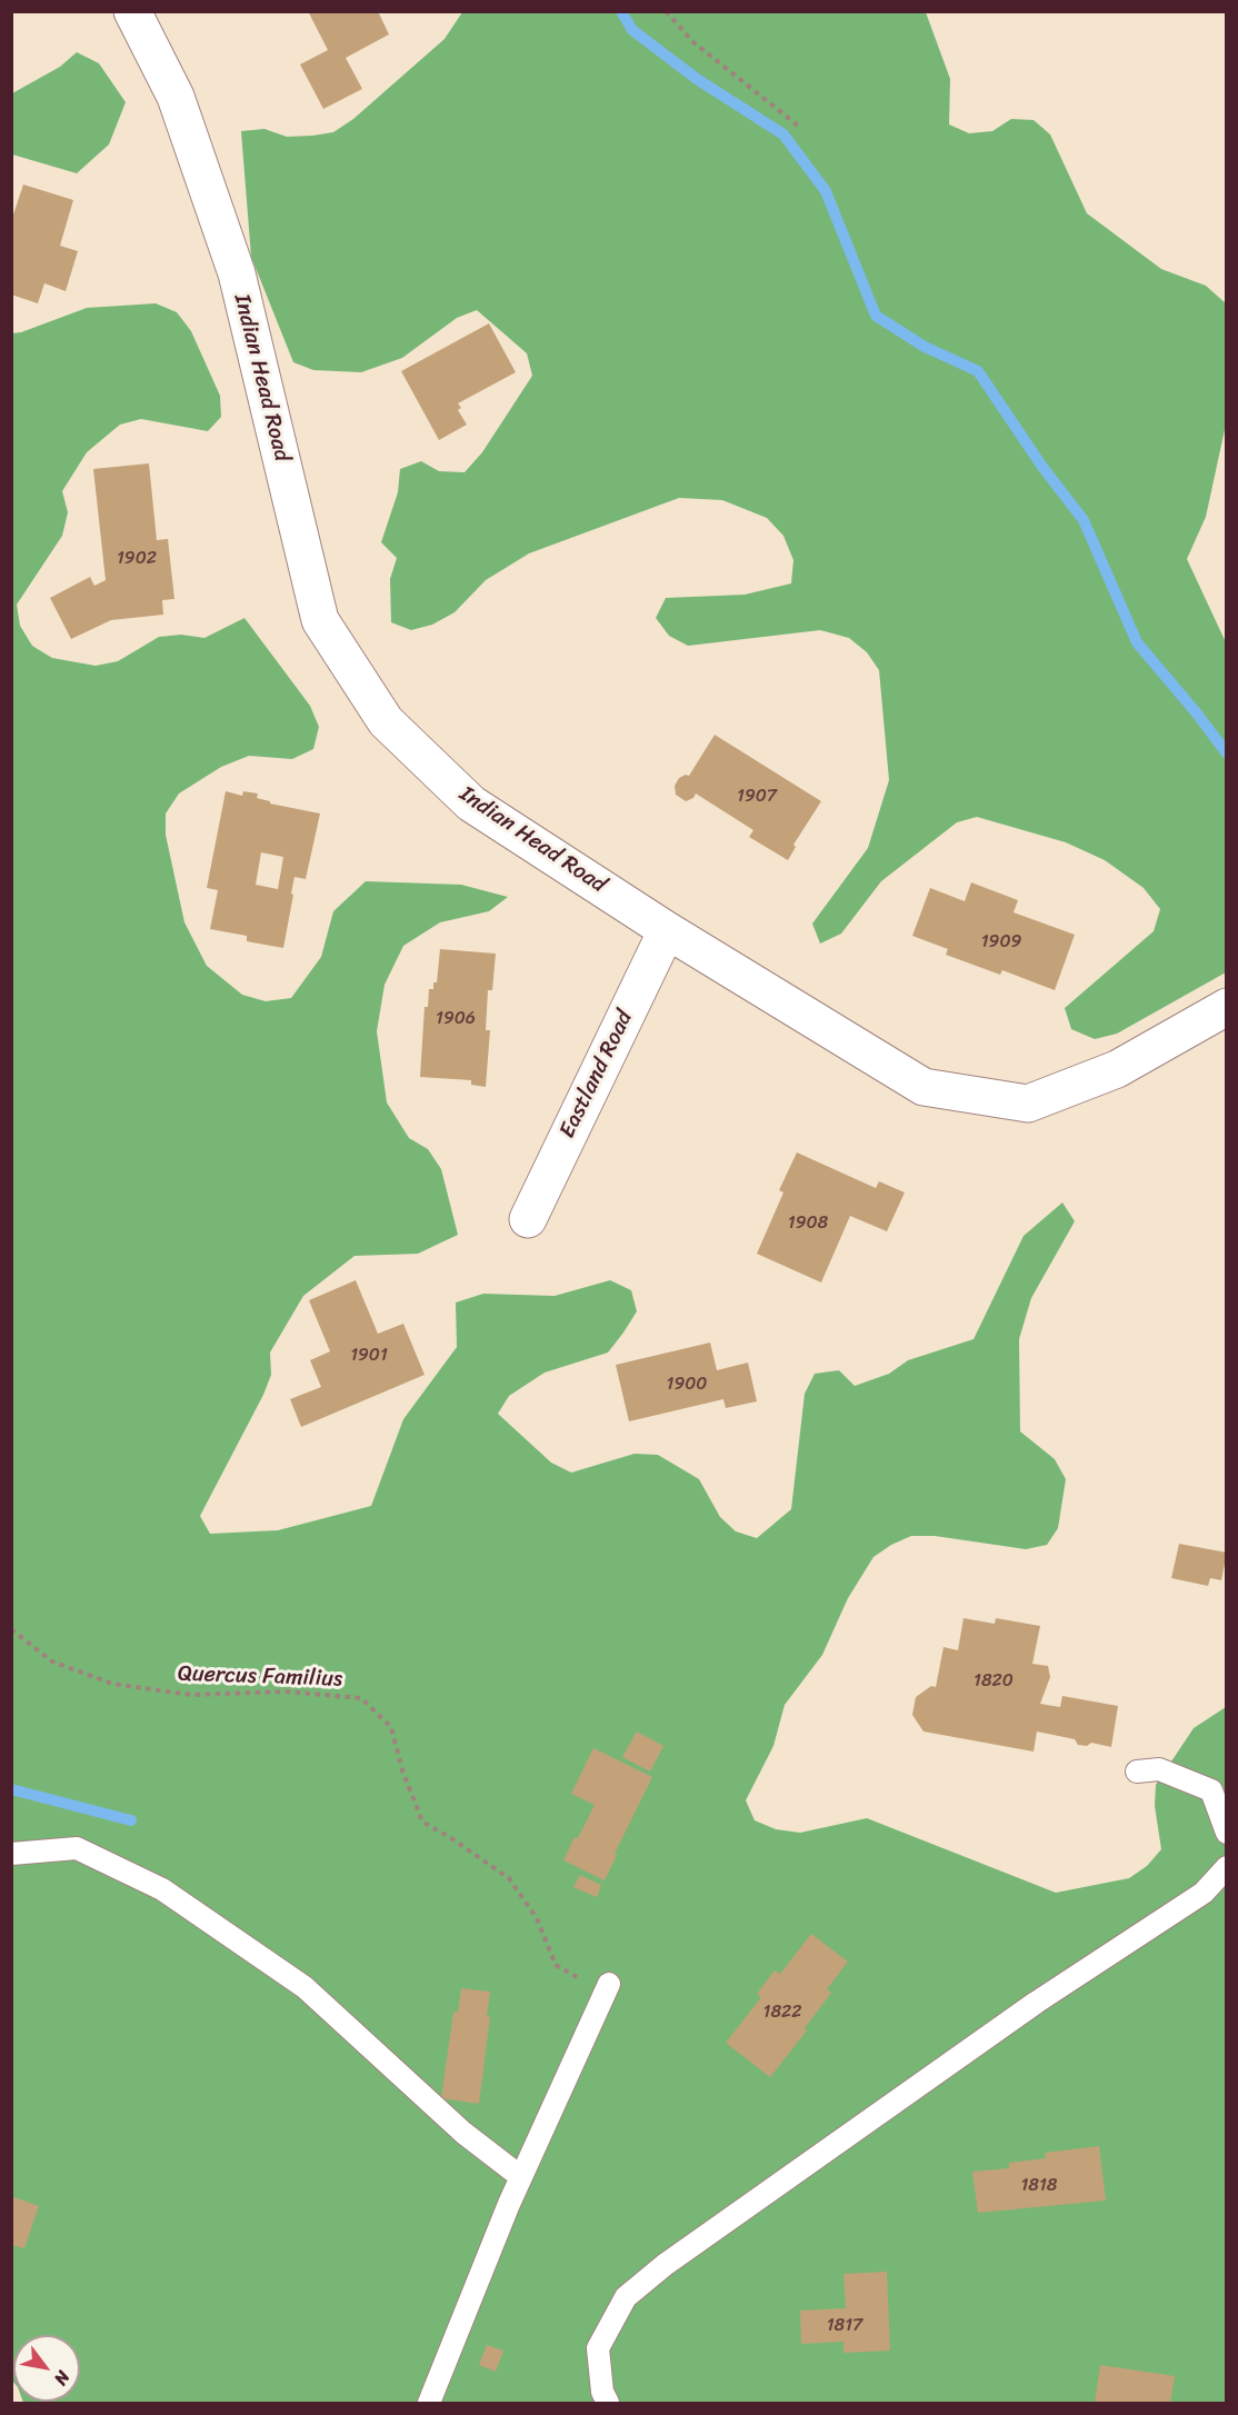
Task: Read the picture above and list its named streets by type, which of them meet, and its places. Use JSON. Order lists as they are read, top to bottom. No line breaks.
{"streets":{"street":["Indian Head Road","Eastland Road"],"path":["Quercus Familius"]},"crossings":[["Indian Head Road","Eastland Road"]],"house_numbers":["1902","1907","1909","1906","1908","1901","1900","1820","1822","1818","1817"],"north":"bottom right"}
